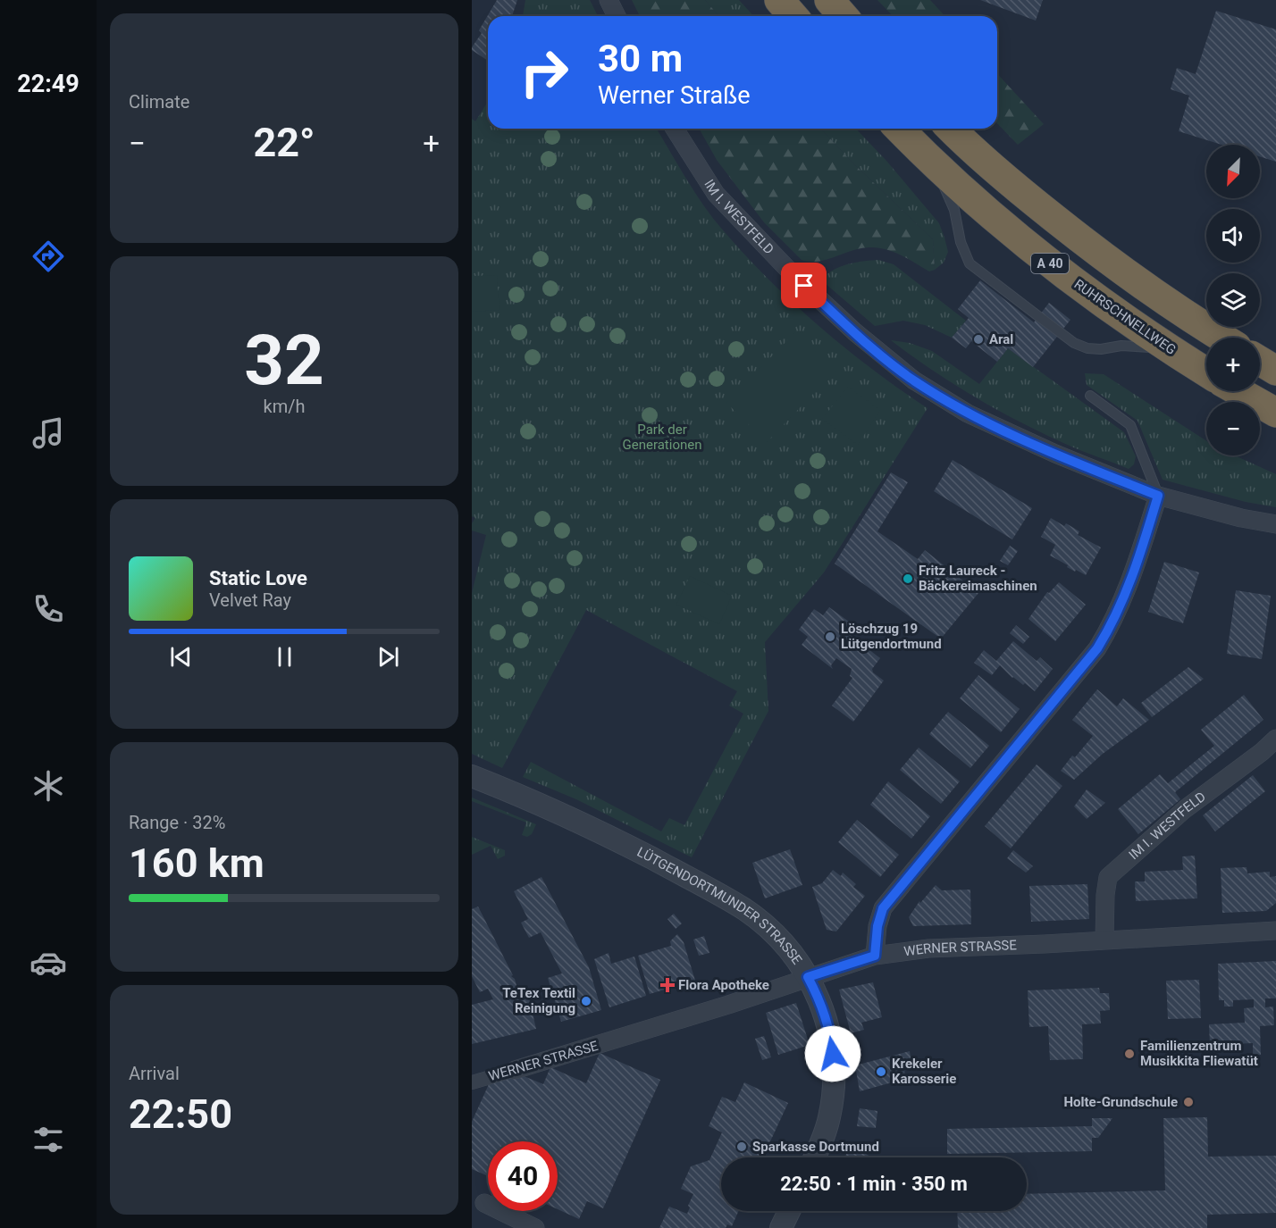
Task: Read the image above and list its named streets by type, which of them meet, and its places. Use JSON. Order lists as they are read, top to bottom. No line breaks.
{"streets":{"highway":["A 40","RUHRSCHNELLWEG"],"street":["IM I. WESTFELD","LÜTGENDORTMUNDER STRASSE","WERNER STRASSE"]},"crossings":[["IM I. WESTFELD","WERNER STRASSE"],["LÜTGENDORTMUNDER STRASSE","WERNER STRASSE"]],"parks":["Park der Generationen"],"places":{"other":["Aral","Fritz Laureck - Bäckereimaschinen","Löschzug 19 Lütgendortmund","TeTex Textil Reinigung","Familienzentrum Musikkita Fliewatüt","Krekeler Karosserie","Holte-Grundschule","Sparkasse Dortmund"],"health":["Flora Apotheke"]},"north":"bottom left","page":{"tabs":"22:49","tile":["Climate",["32","km/h"],["Range · 32%","160 km"],["Arrival","22:50"]],"turn":["30 m","Werner Straße"],"heat":["−","22°","+"],"map_buttons":["+","−"],"song":["Static Love","Velvet Ray"],"limit":"40","trip":"22:50 · 1 min · 350 m"}}
